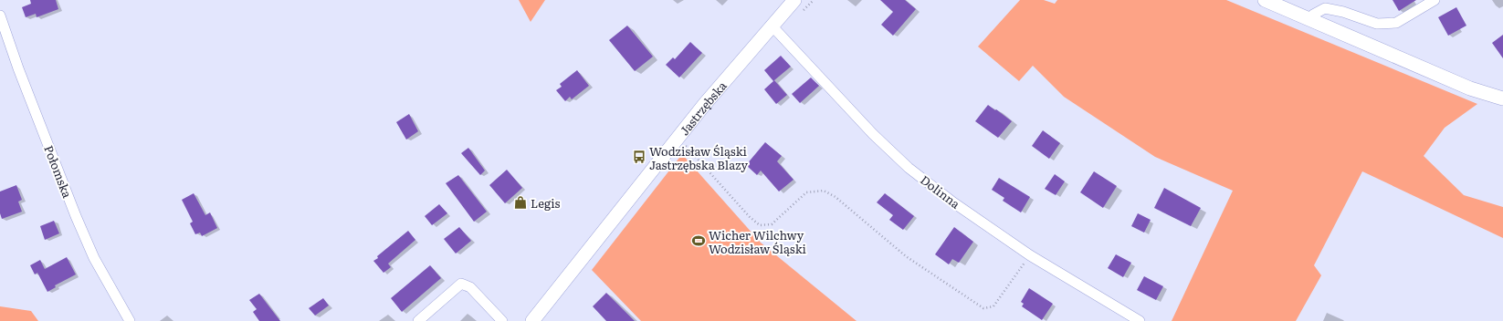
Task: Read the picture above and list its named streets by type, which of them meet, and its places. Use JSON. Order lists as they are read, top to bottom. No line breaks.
{"streets":{"main road":["Jastrzębska"],"street":["Połomska","Dolinna"]},"crossings":[["Jastrzębska","Dolinna"]],"places":{"bus stop":["Wodzisław Śląski Jastrzębska Blazy"],"shop":["Legis"],"sports":["Wicher Wilchwy Wodzisław Śląski"]}}
